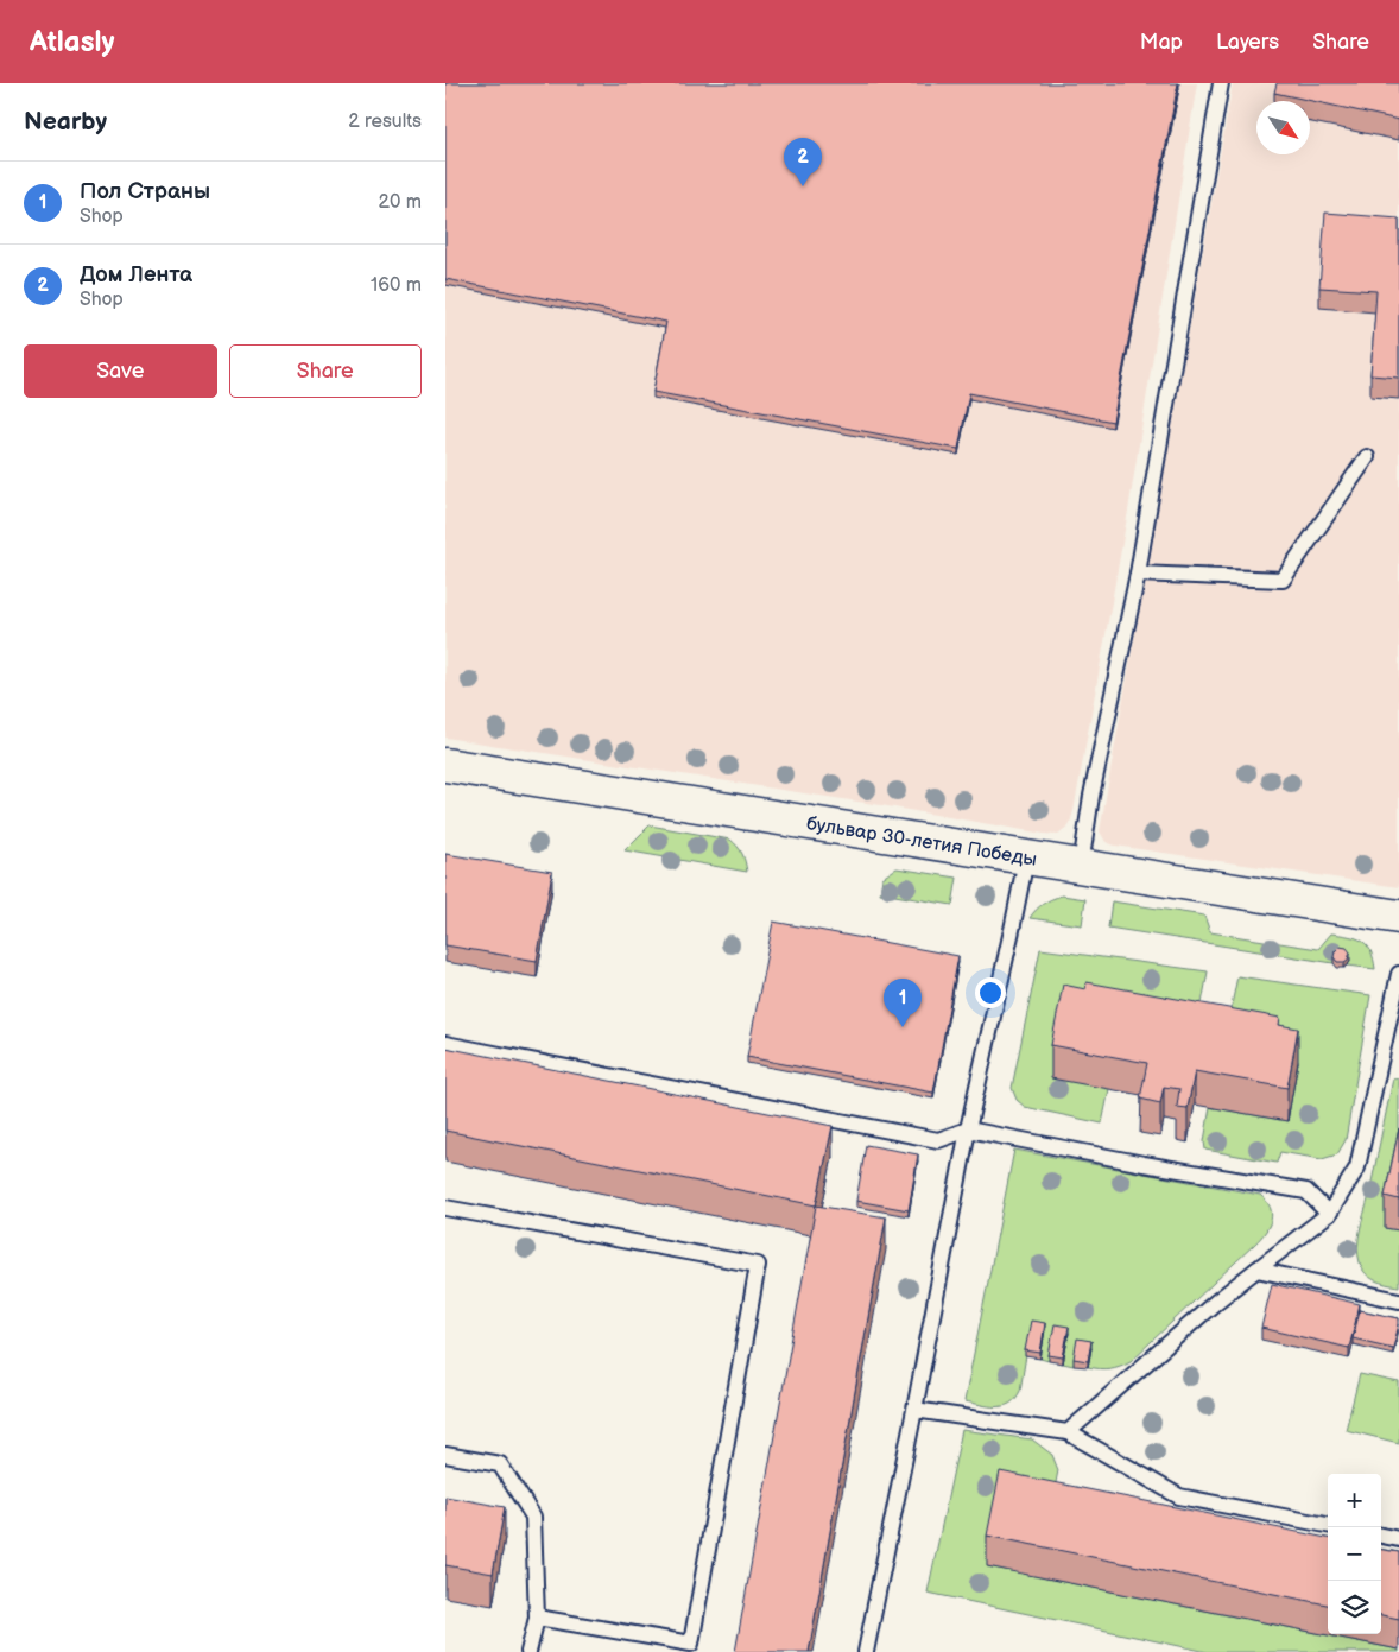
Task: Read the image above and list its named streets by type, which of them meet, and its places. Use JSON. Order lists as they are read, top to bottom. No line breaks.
{"streets":{"main road":["бульвар 30-летия Победы"]},"north":"bottom right","page":{"header":"Atlasly","nav":["Map","Layers","Share"],"heading":["Nearby","2 results"],"pins":["2","1"],"list":[{"mark":"1","name":"Пол Страны","note":"Shop","value":"20 m"},{"mark":"2","name":"Дом Лента","note":"Shop","value":"160 m"}],"buttons":["Save","Share"],"map_buttons":["+","−"]}}
